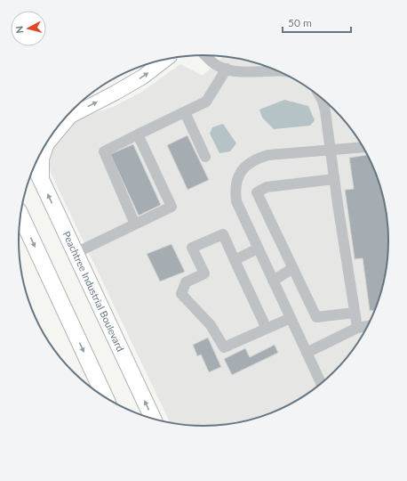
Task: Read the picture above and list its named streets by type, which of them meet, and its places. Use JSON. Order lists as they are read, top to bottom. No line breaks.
{"streets":{"highway":["Peachtree Industrial Boulevard"]},"scale_bar":"50 m","north":"left"}
